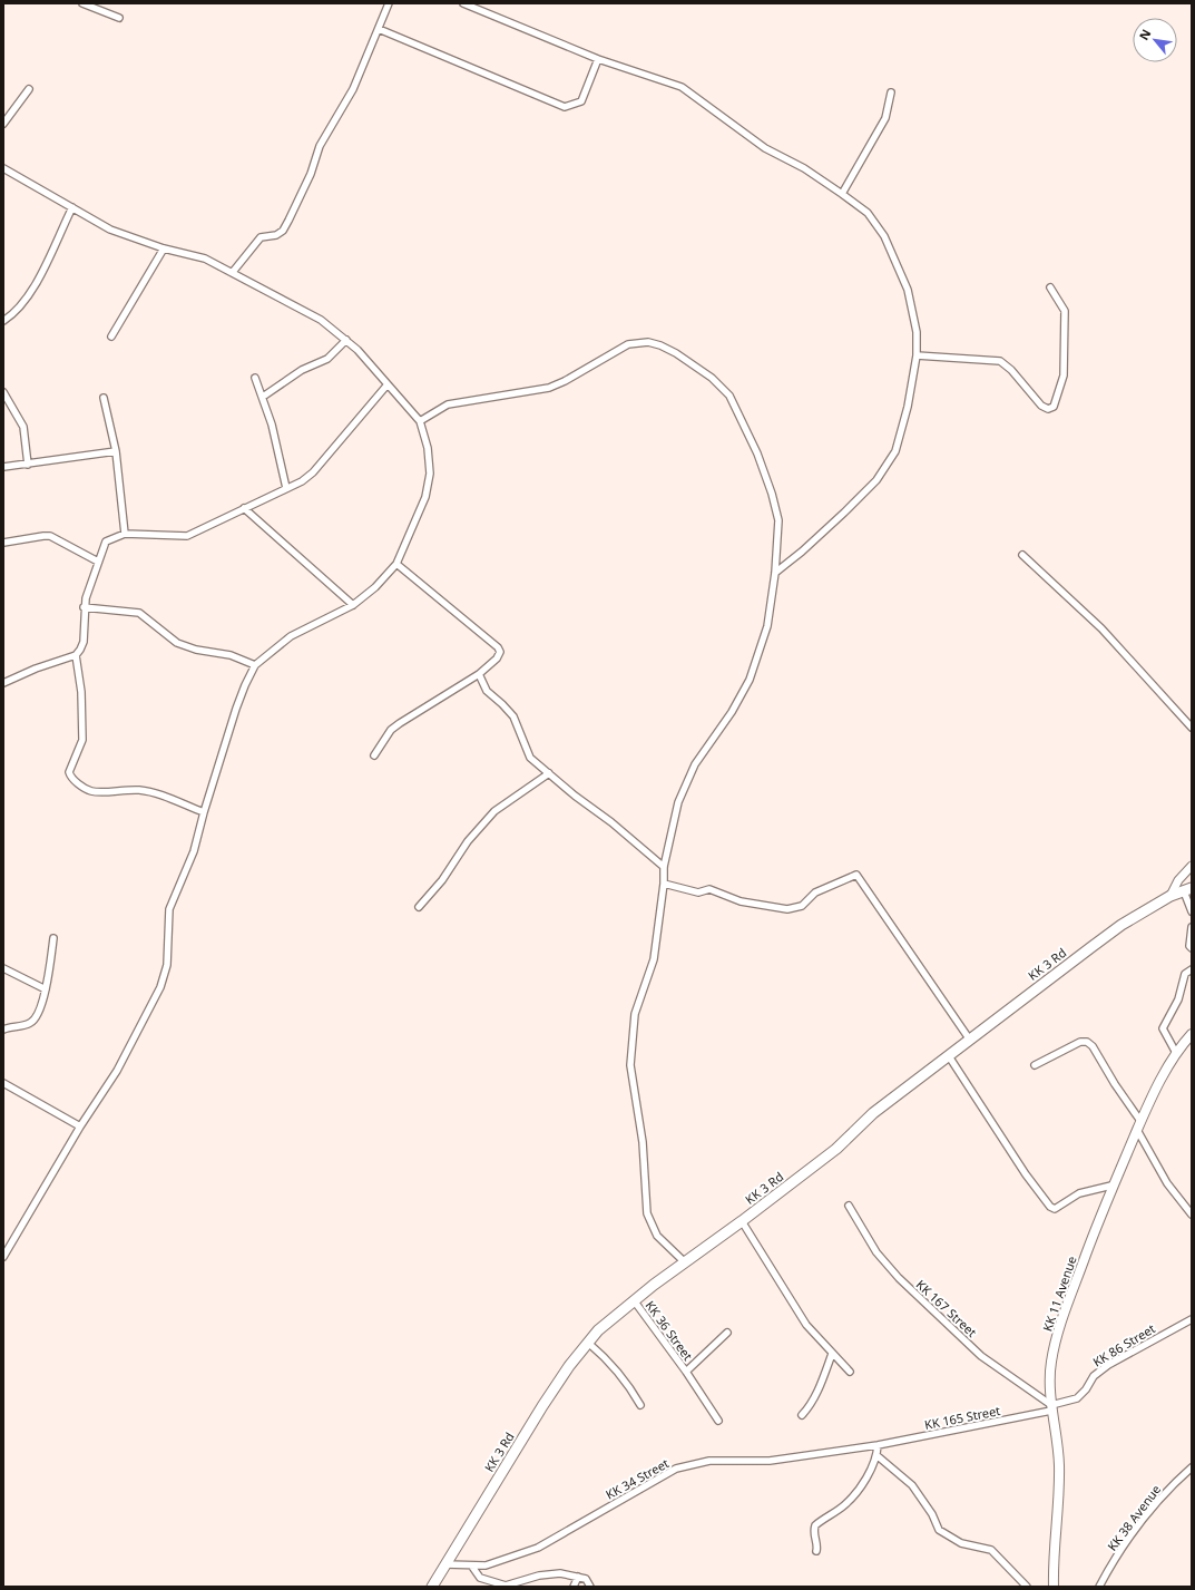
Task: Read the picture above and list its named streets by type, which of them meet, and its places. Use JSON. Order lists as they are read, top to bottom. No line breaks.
{"streets":{"highway":["KK 3 Rd"],"main road":["KK 11 Avenue"],"street":["KK 167 Street","KK 36 Street","KK 86 Street","KK 165 Street","KK 34 Street","KK 38 Avenue"]},"crossings":[["KK 3 Rd","KK 36 Street"],["KK 3 Rd","KK 34 Street"],["KK 11 Avenue","KK 167 Street"],["KK 11 Avenue","KK 86 Street"],["KK 11 Avenue","KK 165 Street"],["KK 167 Street","KK 86 Street"],["KK 167 Street","KK 165 Street"],["KK 86 Street","KK 165 Street"],["KK 165 Street","KK 34 Street"]],"north":"top left"}
